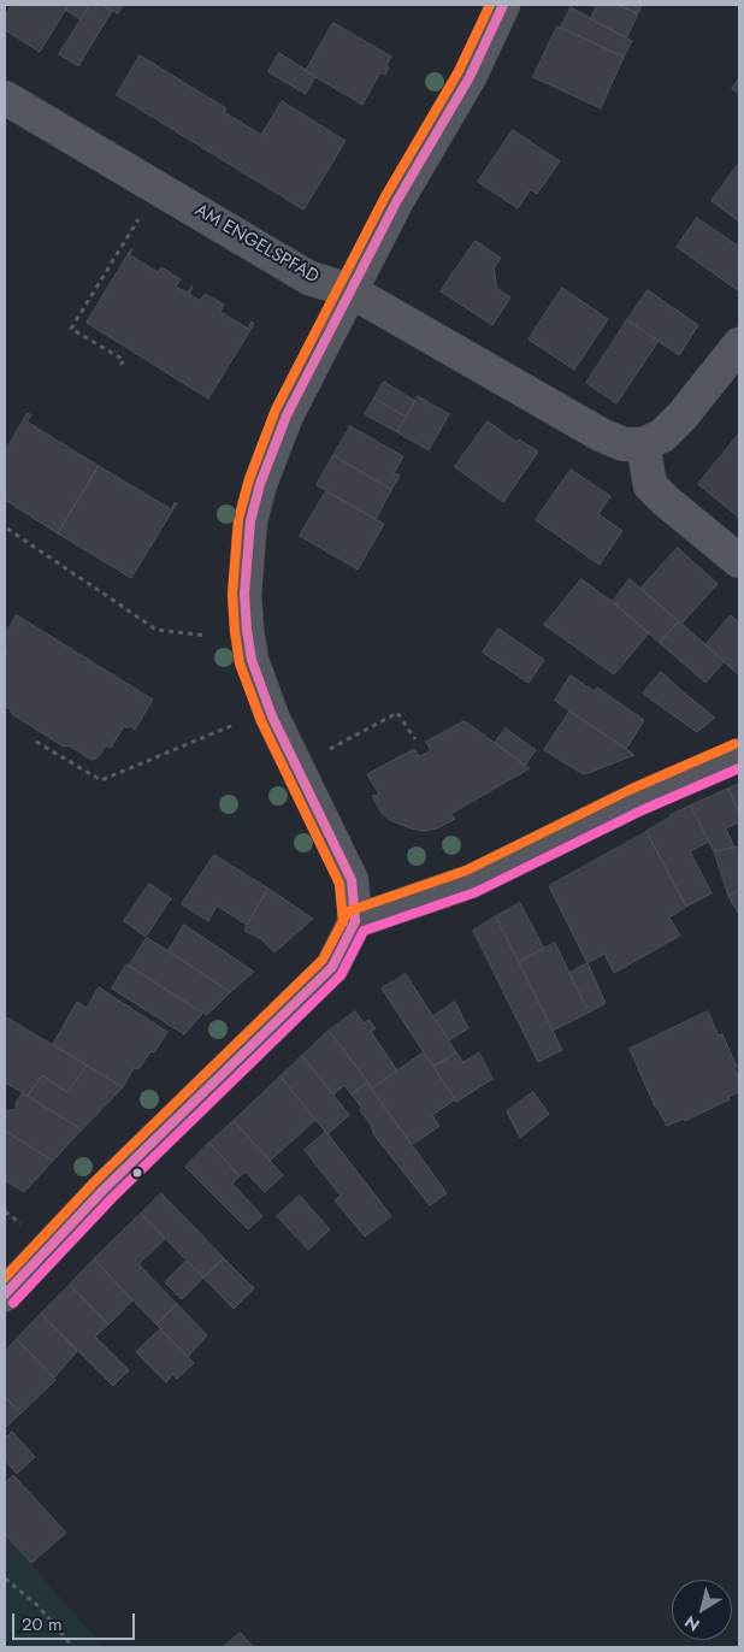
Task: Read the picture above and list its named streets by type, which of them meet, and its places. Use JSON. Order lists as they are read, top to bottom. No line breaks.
{"streets":{"street":["AM ENGELSPFAD"]},"scale_bar":"20 m","north":"bottom left"}
